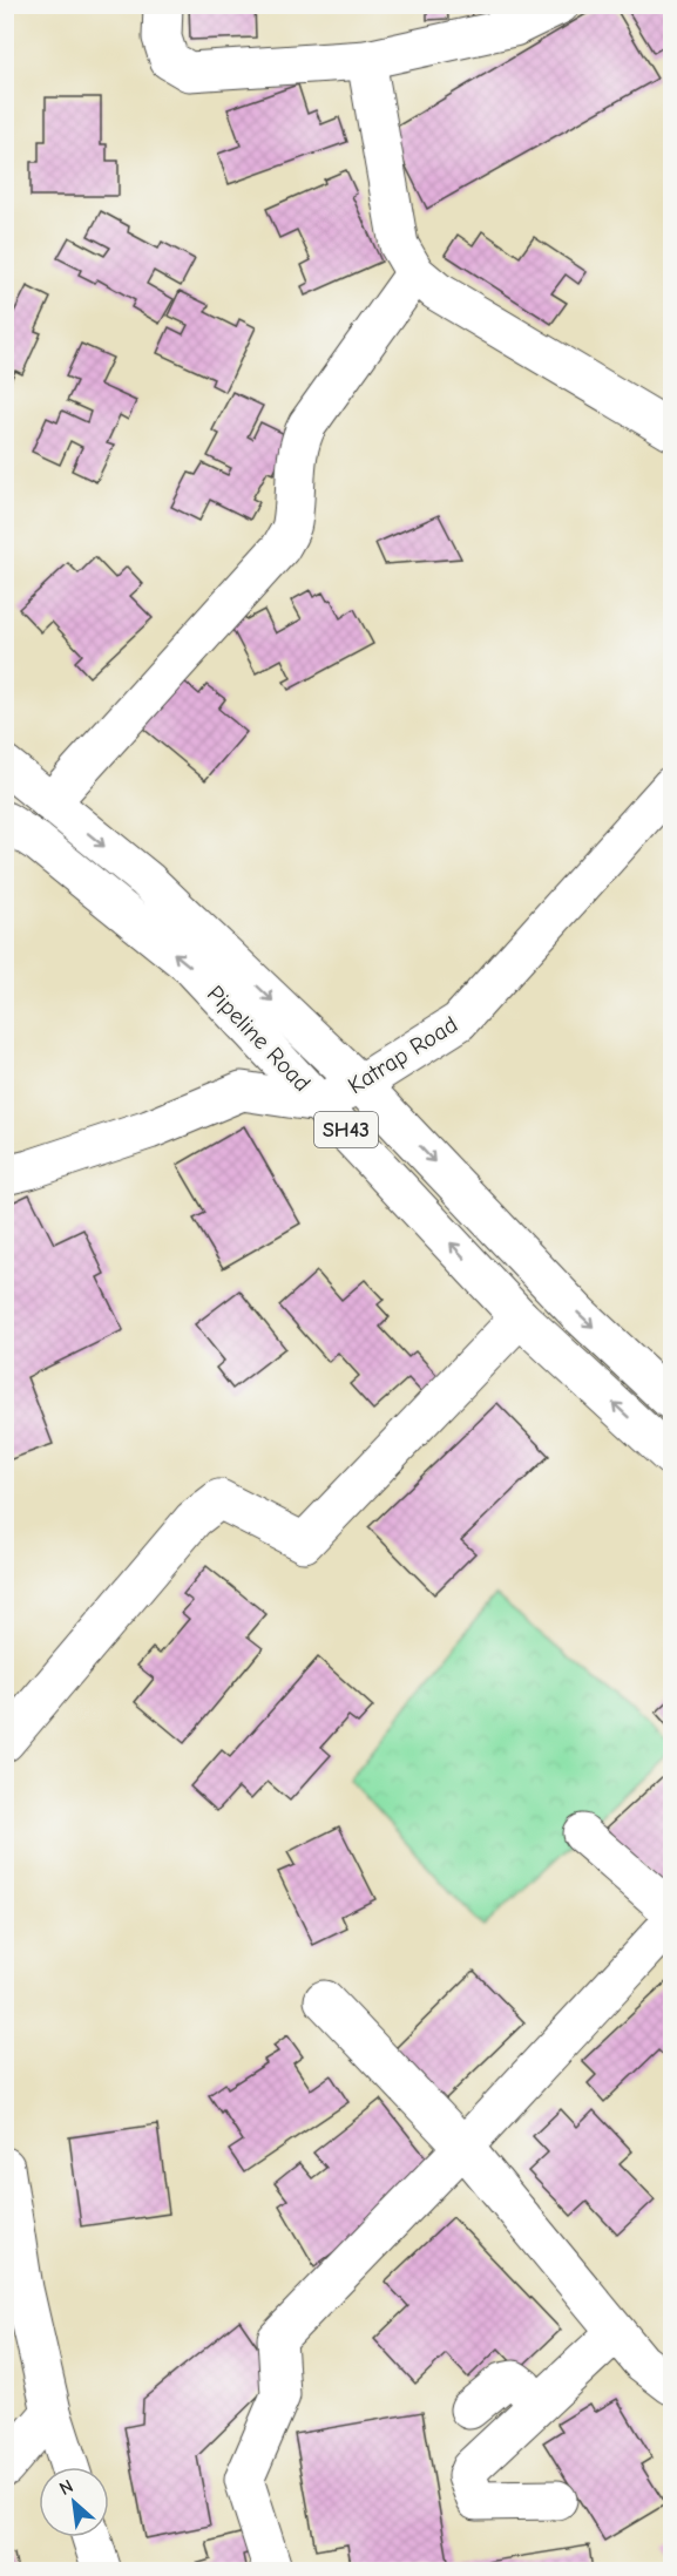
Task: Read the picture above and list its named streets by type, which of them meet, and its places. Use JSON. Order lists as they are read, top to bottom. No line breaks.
{"streets":{"street":["Pipeline Road","Katrap Road","SH43"]},"crossings":[["Pipeline Road","Katrap Road"]],"north":"top left"}
